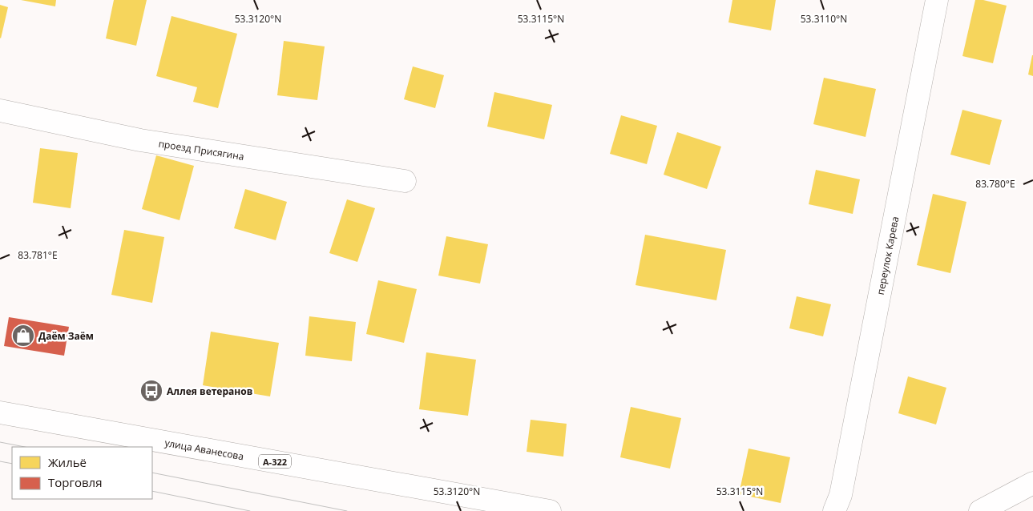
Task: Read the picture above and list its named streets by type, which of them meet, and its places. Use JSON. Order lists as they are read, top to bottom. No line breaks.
{"streets":{"main road":["проезд Присягина","переулок Карева","улица Аванесова","А-322"]},"places":{"shop":["Даём Заём"],"bus stop":["Аллея ветеранов"]},"legend":["Жильё","Торговля"],"coordinates":["53.3120°N","53.3115°N","53.3110°N","83.780°E","83.781°E"]}
